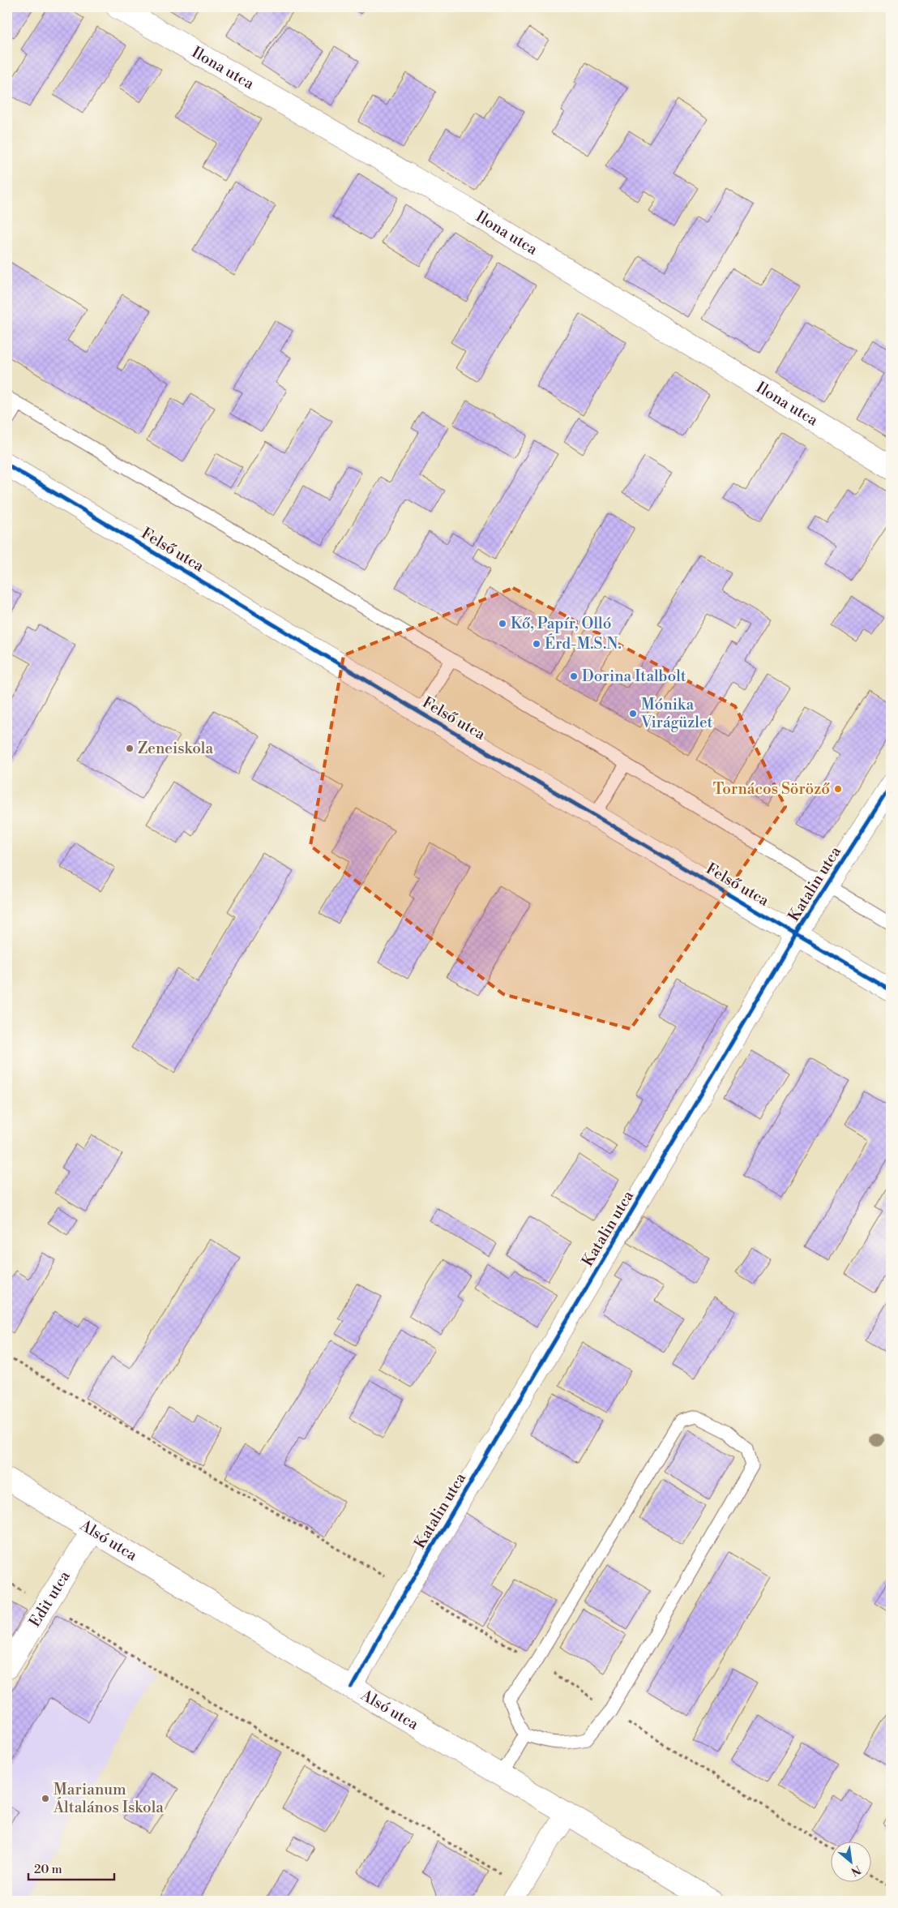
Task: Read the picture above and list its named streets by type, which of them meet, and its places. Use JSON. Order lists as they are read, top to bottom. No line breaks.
{"streets":{"street":["Ilona utca","Felső utca","Katalin utca","Alsó utca","Edit utca"]},"crossings":[["Felső utca","Katalin utca"],["Katalin utca","Alsó utca"],["Alsó utca","Edit utca"]],"places":["Kő, Papír, Olló","Érd-M.S.N.","Dorina Italbolt","Mónika Virágüzlet","Zeneiskola","Tornácos Söröző","Marianum Általános Iskola"],"scale_bar":"20 m","north":"bottom right"}
